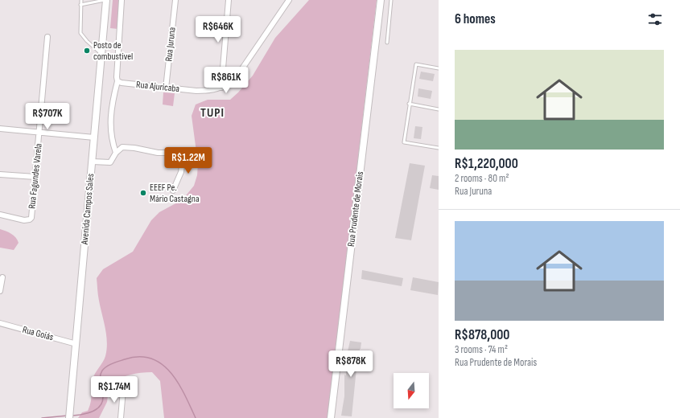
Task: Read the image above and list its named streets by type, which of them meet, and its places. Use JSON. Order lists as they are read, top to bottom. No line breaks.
{"streets":{"street":["Rua Juruna","Rua Ajuricaba","Rua Fagundes Varela","Avenida Campos Sales","Rua Prudente de Morais","Rua Goiás"]},"crossings":[["Rua Juruna","Rua Ajuricaba"],["Avenida Campos Sales","Rua Goiás"]],"districts":["TUPI"],"places":["Posto de combustivel","EEEF Pe. Mário Castagna"],"north":"bottom","page":{"heading":"6 homes","price":["R$646K","R$861K","R$707K","R$1.22M","R$878K","R$1.74M"],"list":[{"name":"R$1,220,000","note":"2 rooms · 80 m² · Rua Juruna"},{"name":"R$878,000","note":"3 rooms · 74 m² · Rua Prudente de Morais"}]}}
